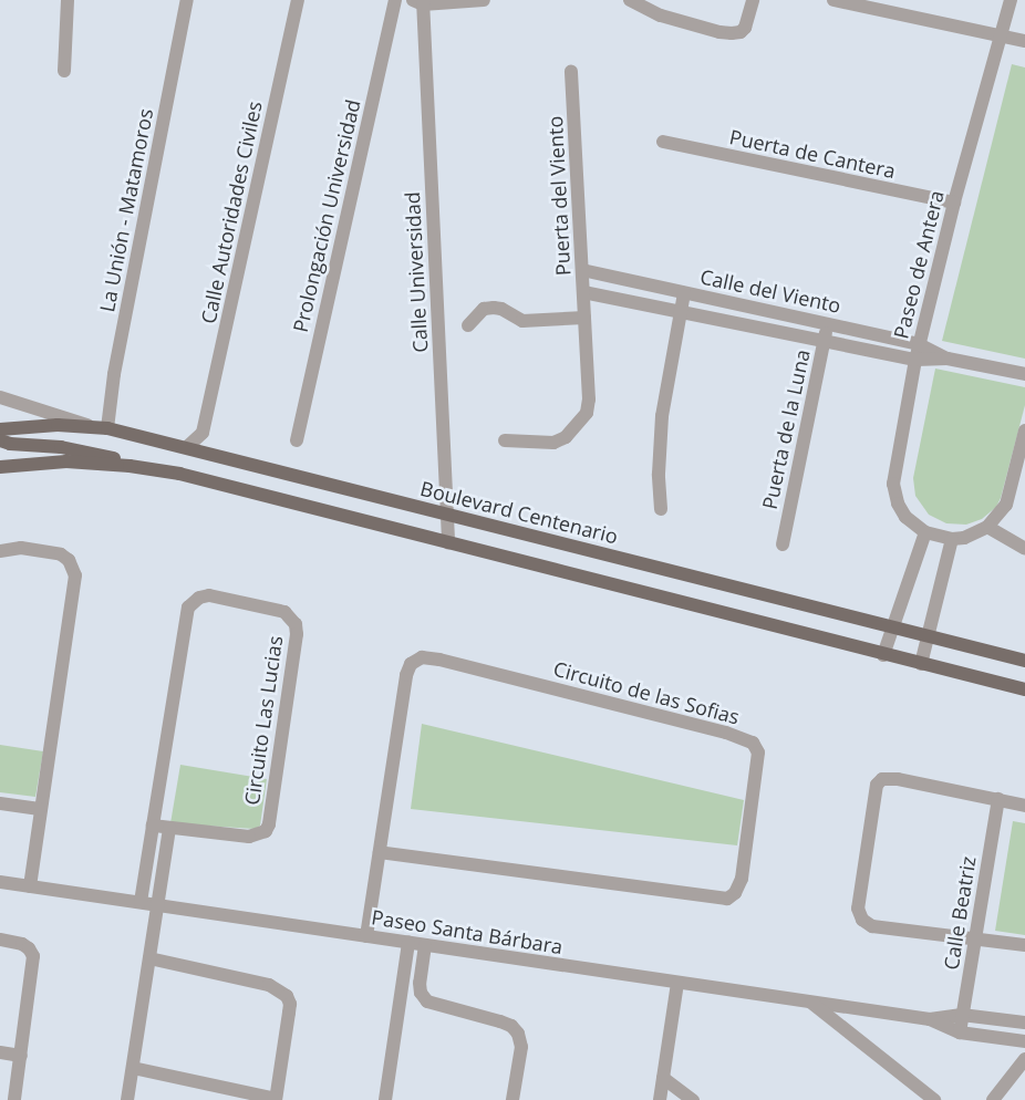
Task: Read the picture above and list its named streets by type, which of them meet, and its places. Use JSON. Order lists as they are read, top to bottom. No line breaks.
{"streets":{"main road":["Boulevard Centenario"],"street":["Puerta de Cantera","Puerta del Viento","La Unión - Matamoros","Calle Autoridades Civiles","Prolongación Universidad","Paseo de Antera","Calle Universidad","Calle del Viento","Puerta de la Luna","Circuito de las Sofias","Circuito Las Lucias","Calle Beatriz","Paseo Santa Bárbara"]},"crossings":[["Puerta de Cantera","Paseo de Antera"],["Puerta del Viento","Calle del Viento"],["La Unión - Matamoros","Boulevard Centenario"],["Paseo de Antera","Calle del Viento"],["Calle Universidad","Boulevard Centenario"],["Calle del Viento","Puerta de la Luna"],["Circuito de las Sofias","Paseo Santa Bárbara"],["Circuito Las Lucias","Paseo Santa Bárbara"],["Calle Beatriz","Paseo Santa Bárbara"]]}
